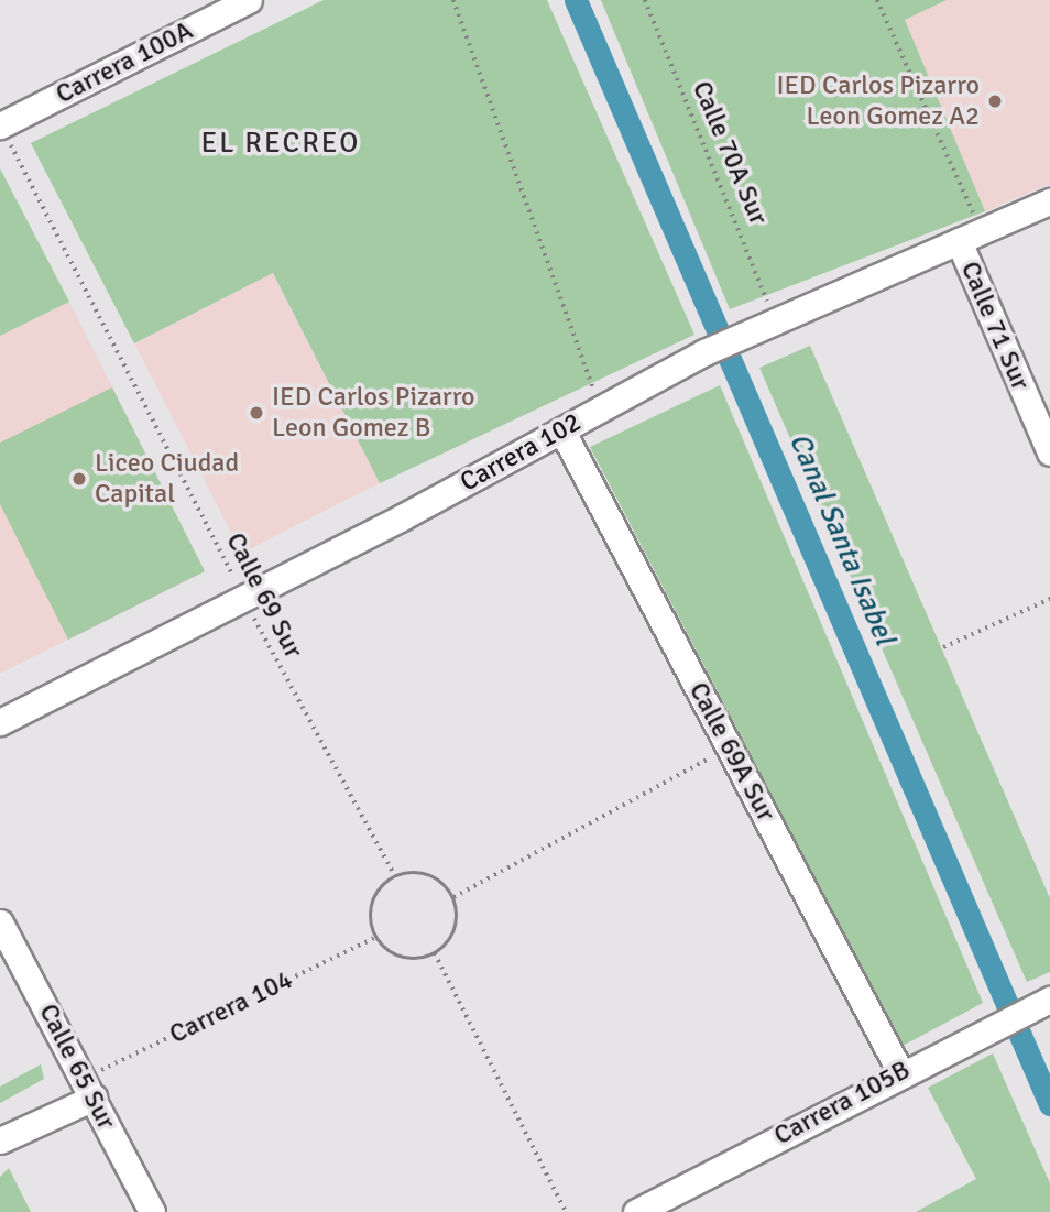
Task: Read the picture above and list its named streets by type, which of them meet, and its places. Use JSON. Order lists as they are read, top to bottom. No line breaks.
{"streets":{"street":["Carrera 100A","Calle 71 Sur","Carrera 102","Calle 69A Sur","Calle 65 Sur","Carrera 105B"],"path":["Calle 70A Sur","Calle 69 Sur","Carrera 104"]},"crossings":[["Carrera 100A","Calle 69 Sur"],["Calle 70A Sur","Carrera 102"],["Calle 71 Sur","Carrera 102"],["Carrera 102","Calle 69 Sur"],["Carrera 102","Calle 69A Sur"],["Calle 69 Sur","Carrera 104"],["Calle 69A Sur","Carrera 105B"],["Carrera 104","Calle 65 Sur"]],"districts":["EL RECREO"],"water":["Canal Santa Isabel"],"places":["IED Carlos Pizarro Leon Gomez A2","IED Carlos Pizarro Leon Gomez B","Liceo Ciudad Capital"]}
